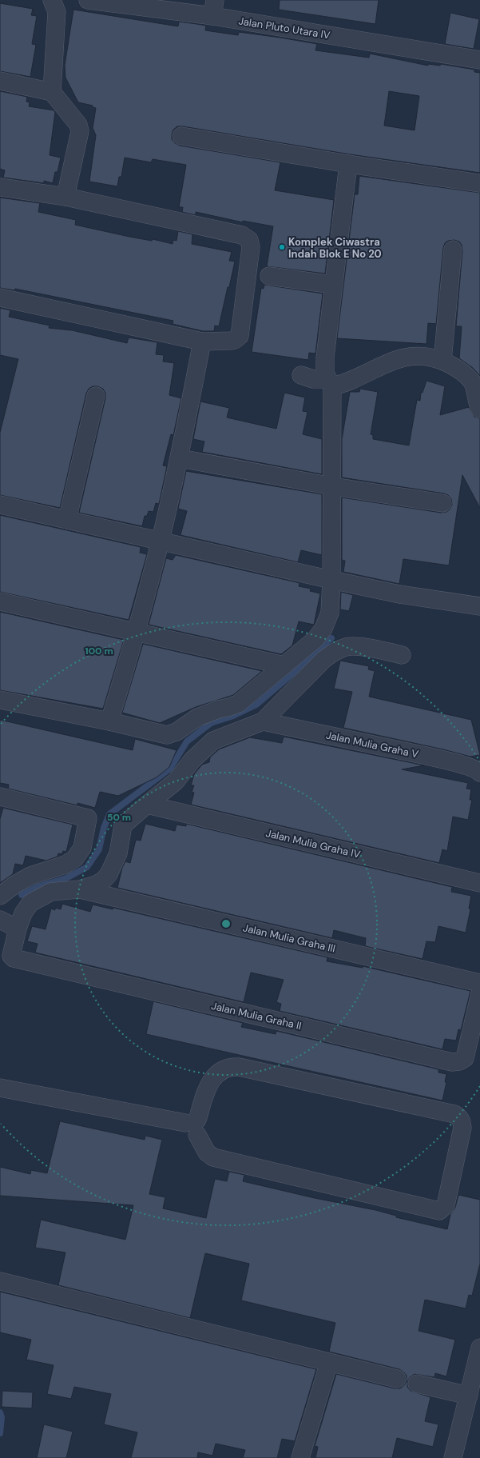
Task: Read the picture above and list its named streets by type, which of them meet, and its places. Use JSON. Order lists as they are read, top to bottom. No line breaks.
{"streets":{"street":["Jalan Pluto Utara IV","Jalan Mulia Graha V","Jalan Mulia Graha IV","Jalan Mulia Graha III","Jalan Mulia Graha II"]},"places":["Komplek Ciwastra Indah Blok E No 20"],"rings":["100 m","50 m"]}
